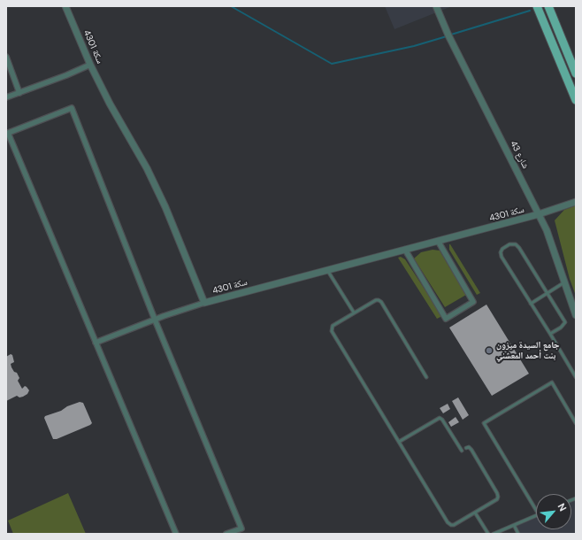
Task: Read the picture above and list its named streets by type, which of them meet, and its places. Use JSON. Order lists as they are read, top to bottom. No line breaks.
{"streets":{"street":["سكة 4301","شارع 43"]},"crossings":[["سكة 4301","شارع 43"]],"places":["جامع السيدة ميزون بنت أحمد المعشني"],"north":"top right"}
